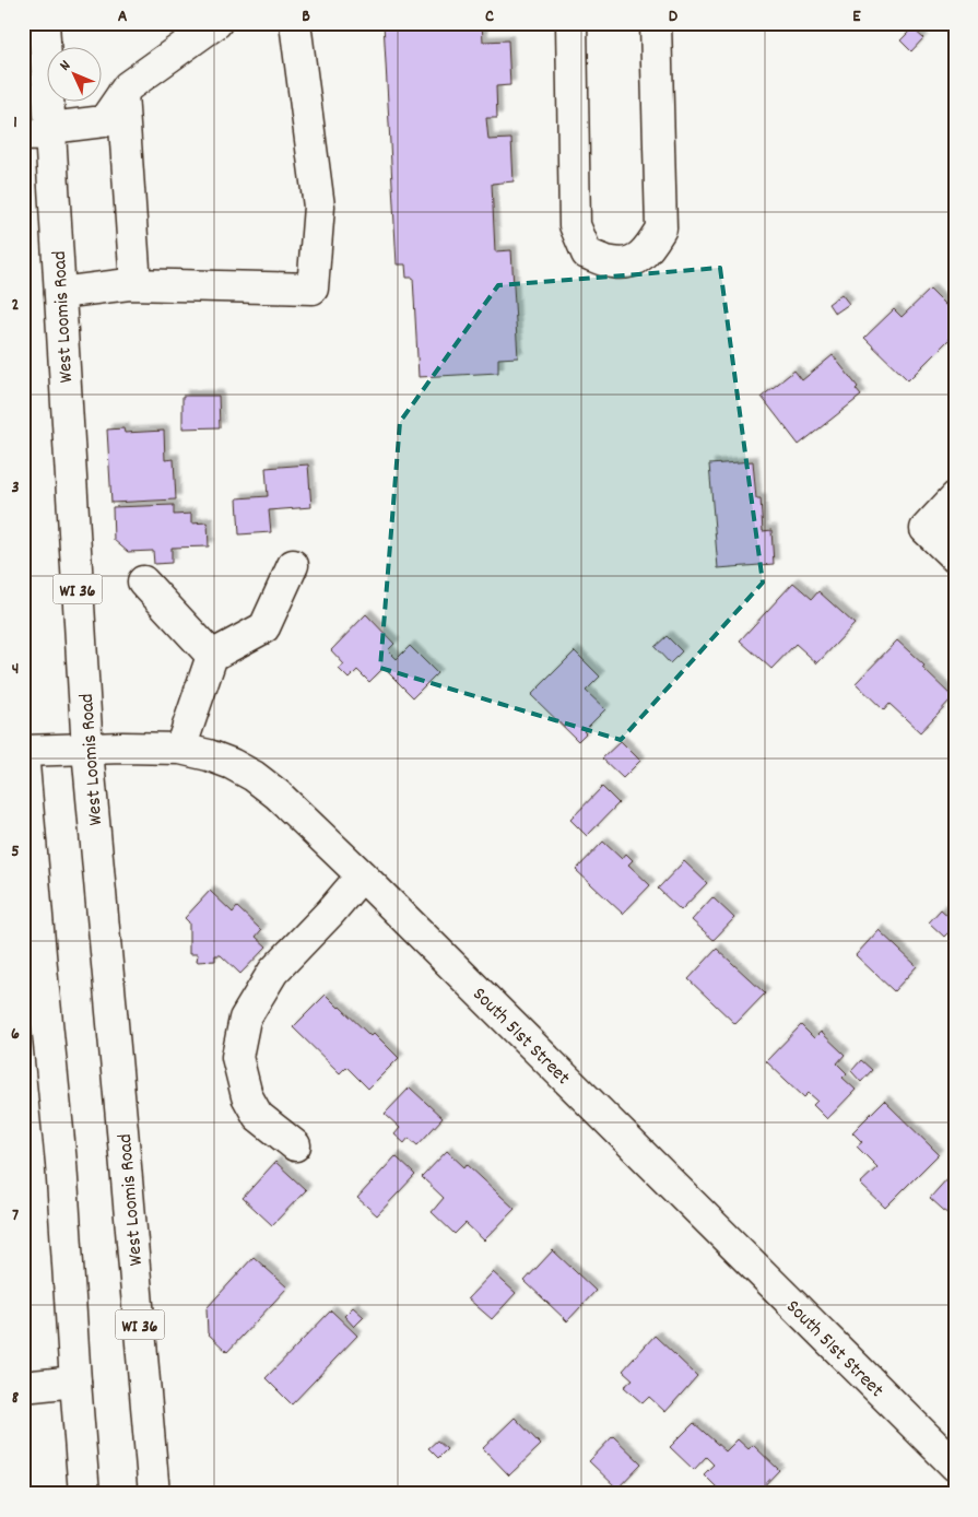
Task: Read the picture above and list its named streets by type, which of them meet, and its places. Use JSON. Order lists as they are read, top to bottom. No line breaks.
{"streets":{"main road":["West Loomis Road","WI 36","South 51st Street"]},"crossings":[["West Loomis Road","South 51st Street"]],"north":"top left","grid":{"columns":["A","B","C","D","E"],"rows":["1","2","3","4","5","6","7","8"]}}
